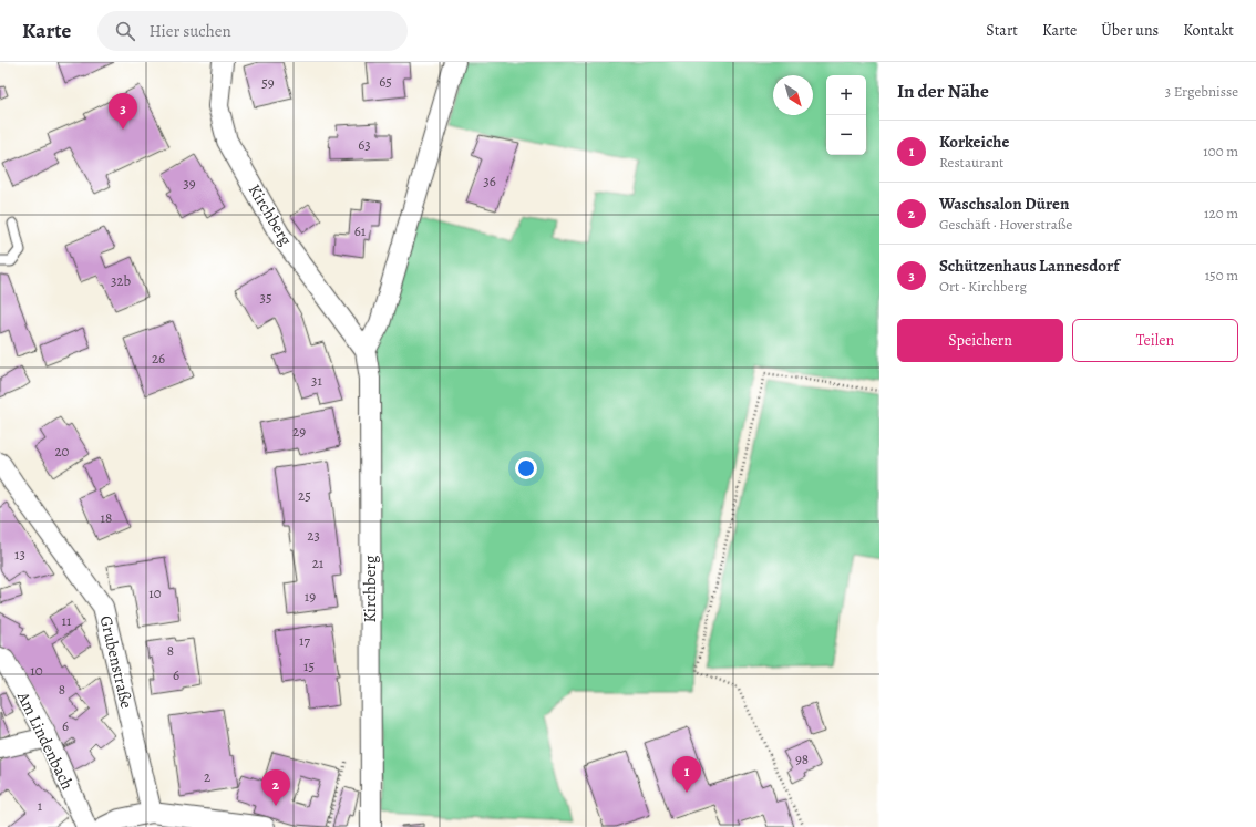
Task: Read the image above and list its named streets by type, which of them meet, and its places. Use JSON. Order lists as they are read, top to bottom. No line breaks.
{"streets":{"street":["Kirchberg","Grubenstraße","Am Lindenbach"]},"house_numbers":["65","59","63","36","39","61","32b","35","26","31","29","20","25","18","23","13","21","10","19","11","17","8","15","10","6","8","6","98","2","1"],"north":"bottom right","page":{"header":"Karte","search":"Hier suchen","nav":["Start","Karte","Über uns","Kontakt"],"heading":["In der Nähe","3 Ergebnisse"],"map_buttons":["+","−"],"pins":["3","1","2"],"list":[{"mark":"1","name":"Korkeiche","note":"Restaurant","value":"100 m"},{"mark":"2","name":"Waschsalon Düren","note":"Geschäft · Hoverstraße","value":"120 m"},{"mark":"3","name":"Schützenhaus Lannesdorf","note":"Ort · Kirchberg","value":"150 m"}],"buttons":["Speichern","Teilen"]}}
